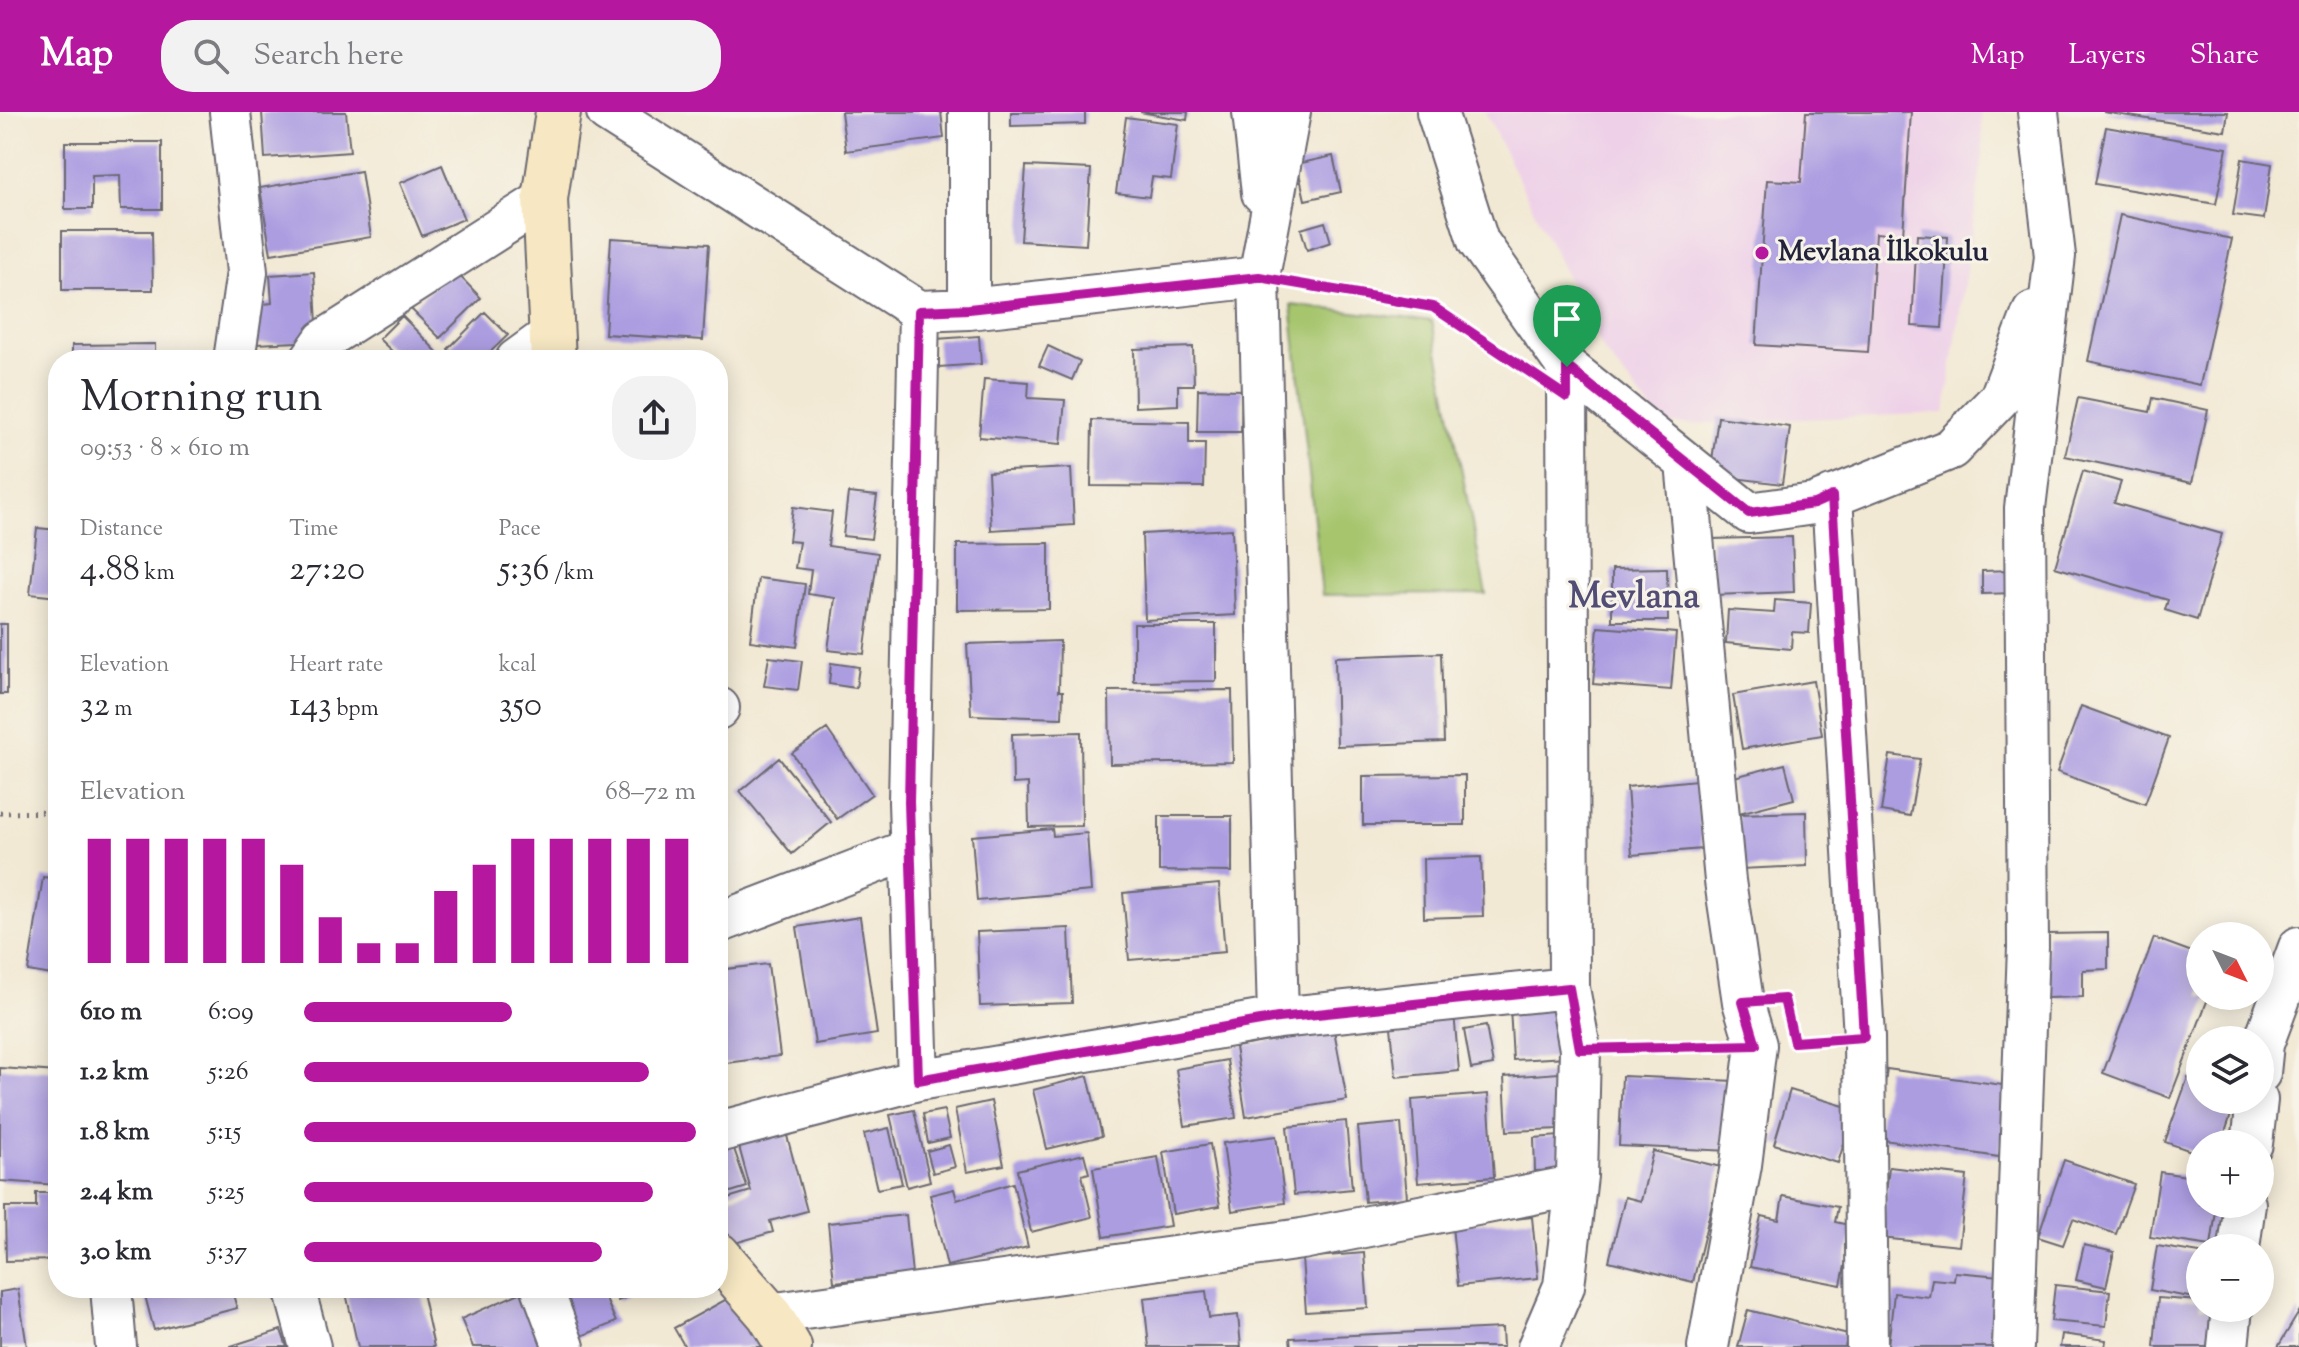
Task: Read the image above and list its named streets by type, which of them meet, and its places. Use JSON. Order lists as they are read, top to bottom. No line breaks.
{"districts":["Mevlana"],"places":["Mevlana İlkokulu"],"north":"bottom right","page":{"header":"Map","search":"Search here","nav":["Map","Layers","Share"],"heading":["Morning run","09:53 · 8 × 610 m"],"stats":[["Distance","4.88 km"],["Time","27:20"],["Pace","5:36 /km"],["Elevation","32 m"],["Heart rate","143 bpm"],["kcal","350"]],"chart":["Elevation","68–72 m"],"map_buttons":["+","−"],"list":[{"name":"610 m","note":"6:09"},{"name":"1.2 km","note":"5:26"},{"name":"1.8 km","note":"5:15"},{"name":"2.4 km","note":"5:25"},{"name":"3.0 km","note":"5:37"}]}}
